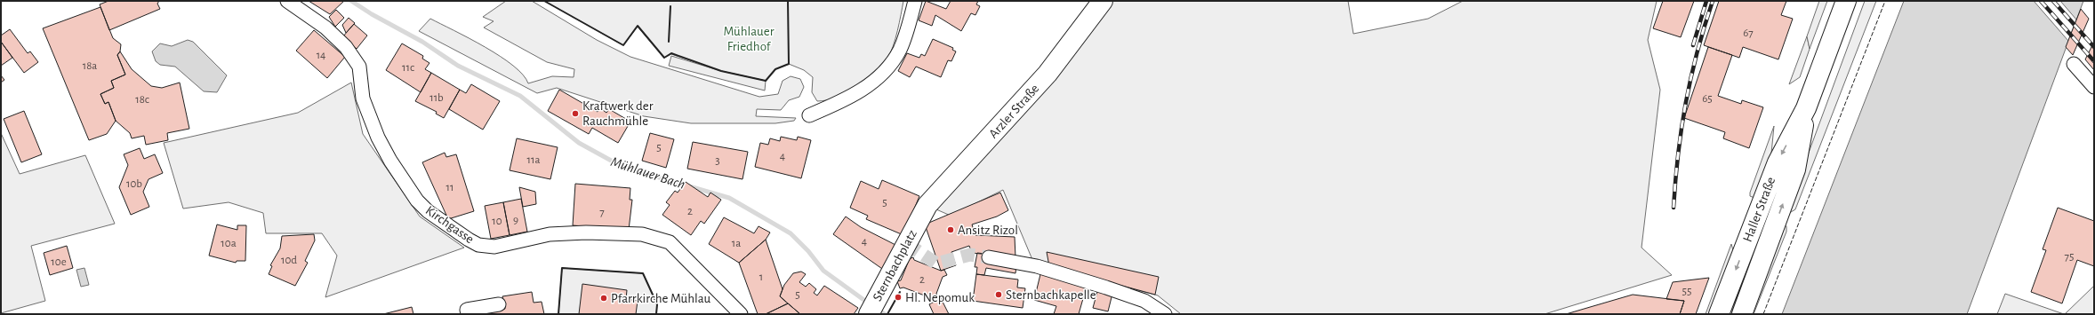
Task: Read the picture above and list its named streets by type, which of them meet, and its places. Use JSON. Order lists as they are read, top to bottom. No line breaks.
{"streets":{"main road":["Arzler Straße","Haller Straße","Sternbachplatz"],"street":["Kirchgasse"]},"crossings":[["Arzler Straße","Sternbachplatz"]],"water":["Mühlauer Bach"],"parks":["Mühlauer Friedhof"],"places":["Kraftwerk der Rauchmühle","Ansitz Rizol","Sternbachkapelle","Hl. Nepomuk","Pfarrkirche Mühlau"],"house_numbers":["67","14","18a","11c","11b","65","18c","5","4","11a","3","10b","11","5","2","7","9","10","4","10a","1a","75","10d","10e","1","2","55","5"]}
